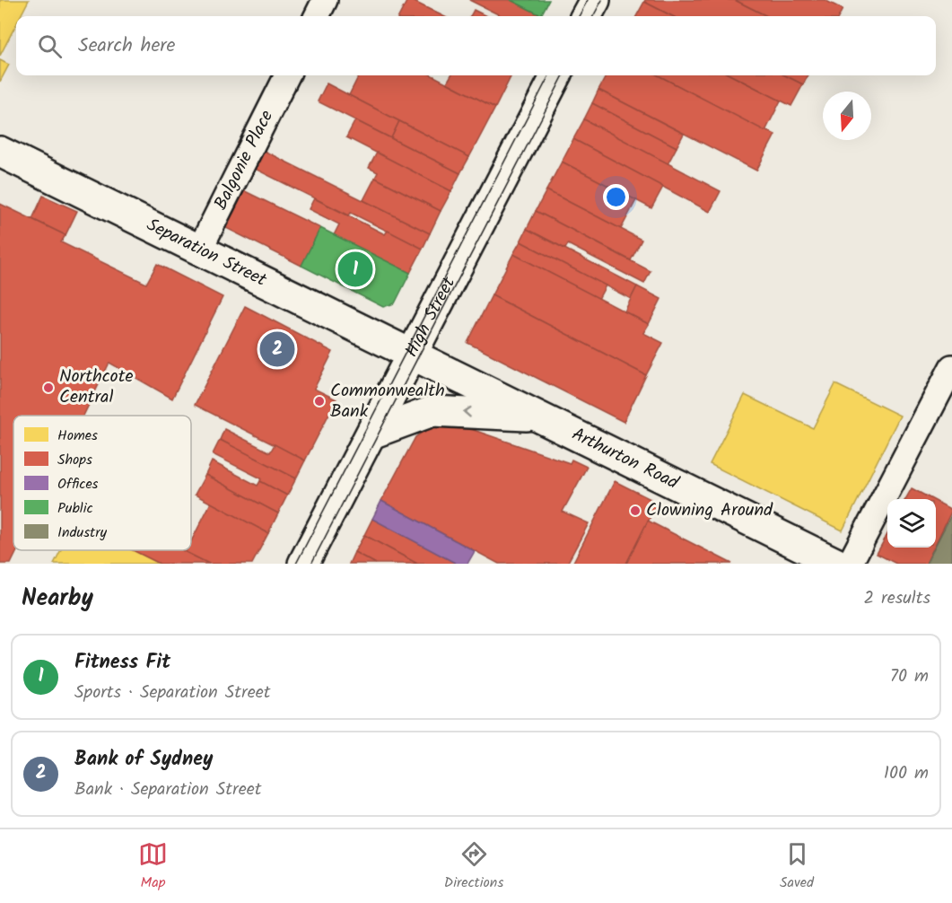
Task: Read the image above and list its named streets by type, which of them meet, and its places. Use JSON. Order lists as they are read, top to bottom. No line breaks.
{"streets":{"street":["Balgonie Place","Separation Street","High Street","Arthurton Road"]},"crossings":[["Balgonie Place","Separation Street"],["Separation Street","High Street"],["Separation Street","Arthurton Road"],["High Street","Arthurton Road"]],"places":["Northcote Central","Commonwealth Bank","Clowning Around"],"legend":["Homes","Shops","Offices","Public","Industry"],"north":"bottom","page":{"search":"Search here","pins":["1","2"],"heading":["Nearby","2 results"],"list":[{"mark":"1","name":"Fitness Fit","note":"Sports · Separation Street","value":"70 m"},{"mark":"2","name":"Bank of Sydney","note":"Bank · Separation Street","value":"100 m"}],"nav":["Map","Directions","Saved"]}}
